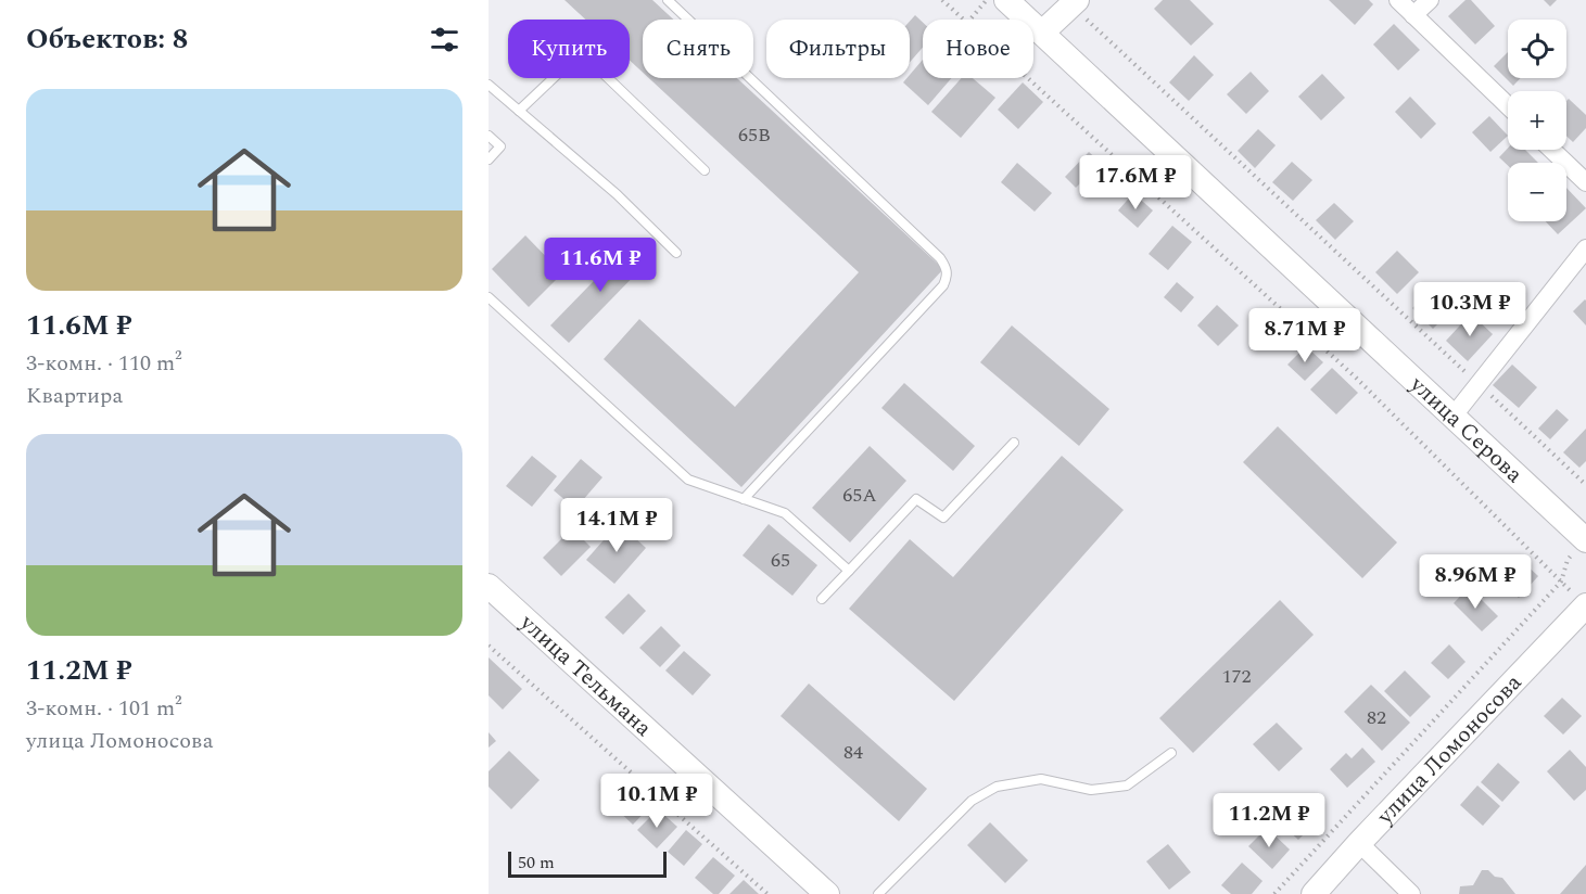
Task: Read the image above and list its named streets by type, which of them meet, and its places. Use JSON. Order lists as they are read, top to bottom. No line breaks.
{"streets":{"street":["улица Серова","улица Тельмана","улица Ломоносова"]},"house_numbers":["65В","65А","65","172","82","84"],"scale_bar":"50 m","page":{"heading":"Объектов: 8","map_buttons":["+","−"],"chip":["Купить","Снять","Фильтры","Новое"],"list":[{"name":"11.6M ₽","note":"3-комн. · 110 m² · Квартира"},{"name":"11.2M ₽","note":"3-комн. · 101 m² · улица Ломоносова"}],"price":["17.6M ₽","11.6M ₽","10.3M ₽","8.71M ₽","14.1M ₽","8.96M ₽","10.1M ₽","11.2M ₽"],"scale":"50 m"}}
